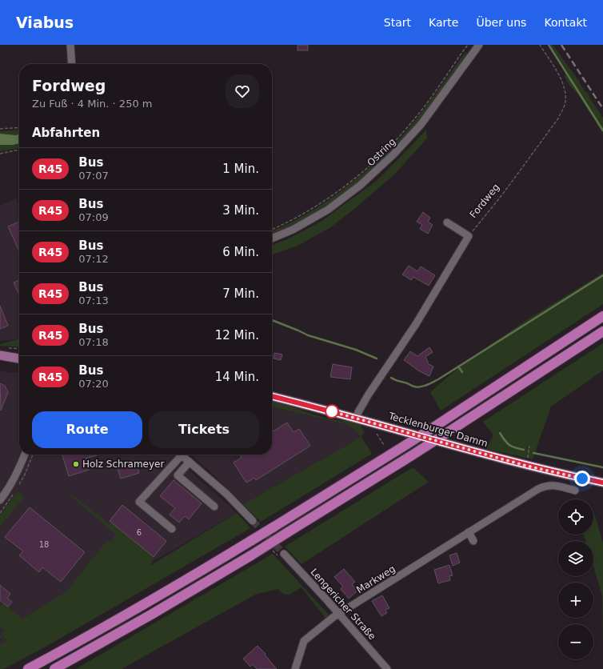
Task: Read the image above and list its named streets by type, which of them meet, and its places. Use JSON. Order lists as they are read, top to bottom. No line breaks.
{"streets":{"main road":["Tecklenburger Damm"],"street":["Ostring","Markweg","Lengericher Straße"],"path":["Fordweg"]},"crossings":[["Markweg","Lengericher Straße"]],"places":["Holz Schrameyer"],"lines":["bus line R45"],"house_numbers":["6","18"],"page":{"header":"Viabus","nav":["Start","Karte","Über uns","Kontakt"],"heading":[["Fordweg","Zu Fuß · 4 Min. · 250 m"],"Abfahrten"],"list":[{"mark":"R45","name":"Bus","note":"07:07","value":"1 Min."},{"mark":"R45","name":"Bus","note":"07:09","value":"3 Min."},{"mark":"R45","name":"Bus","note":"07:12","value":"6 Min."},{"mark":"R45","name":"Bus","note":"07:13","value":"7 Min."},{"mark":"R45","name":"Bus","note":"07:18","value":"12 Min."},{"mark":"R45","name":"Bus","note":"07:20","value":"14 Min."}],"buttons":["Route","Tickets"],"map_buttons":["+","−"]}}
